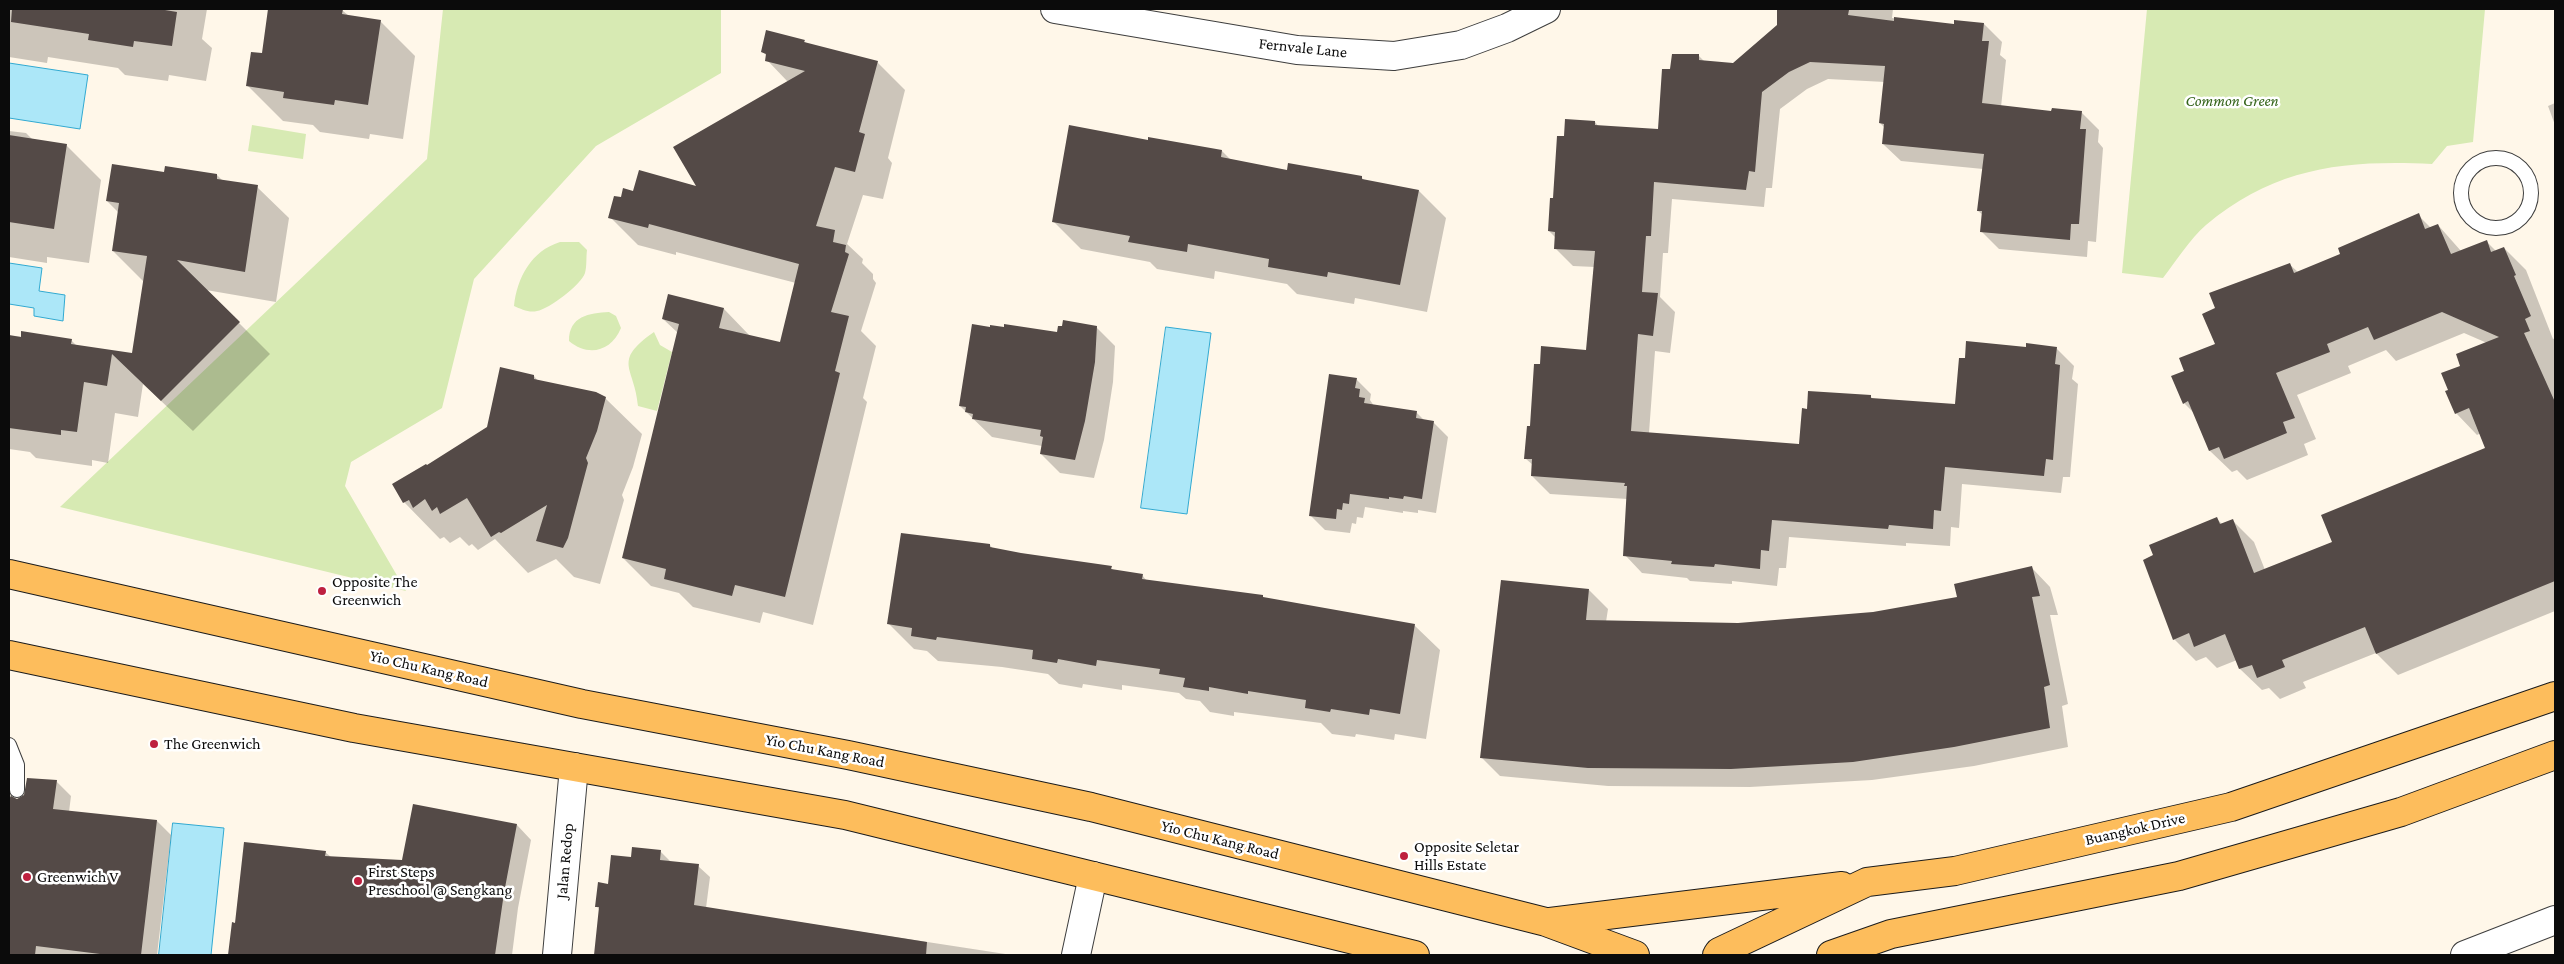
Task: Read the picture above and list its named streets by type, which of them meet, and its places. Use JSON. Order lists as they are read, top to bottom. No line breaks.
{"streets":{"main road":["Yio Chu Kang Road","Buangkok Drive"],"street":["Fernvale Lane","Jalan Redop"]},"parks":["Common Green"],"places":["Opposite The Greenwich","The Greenwich","Opposite Seletar Hills Estate","Greenwich V","First Steps Preschool @ Sengkang"]}
